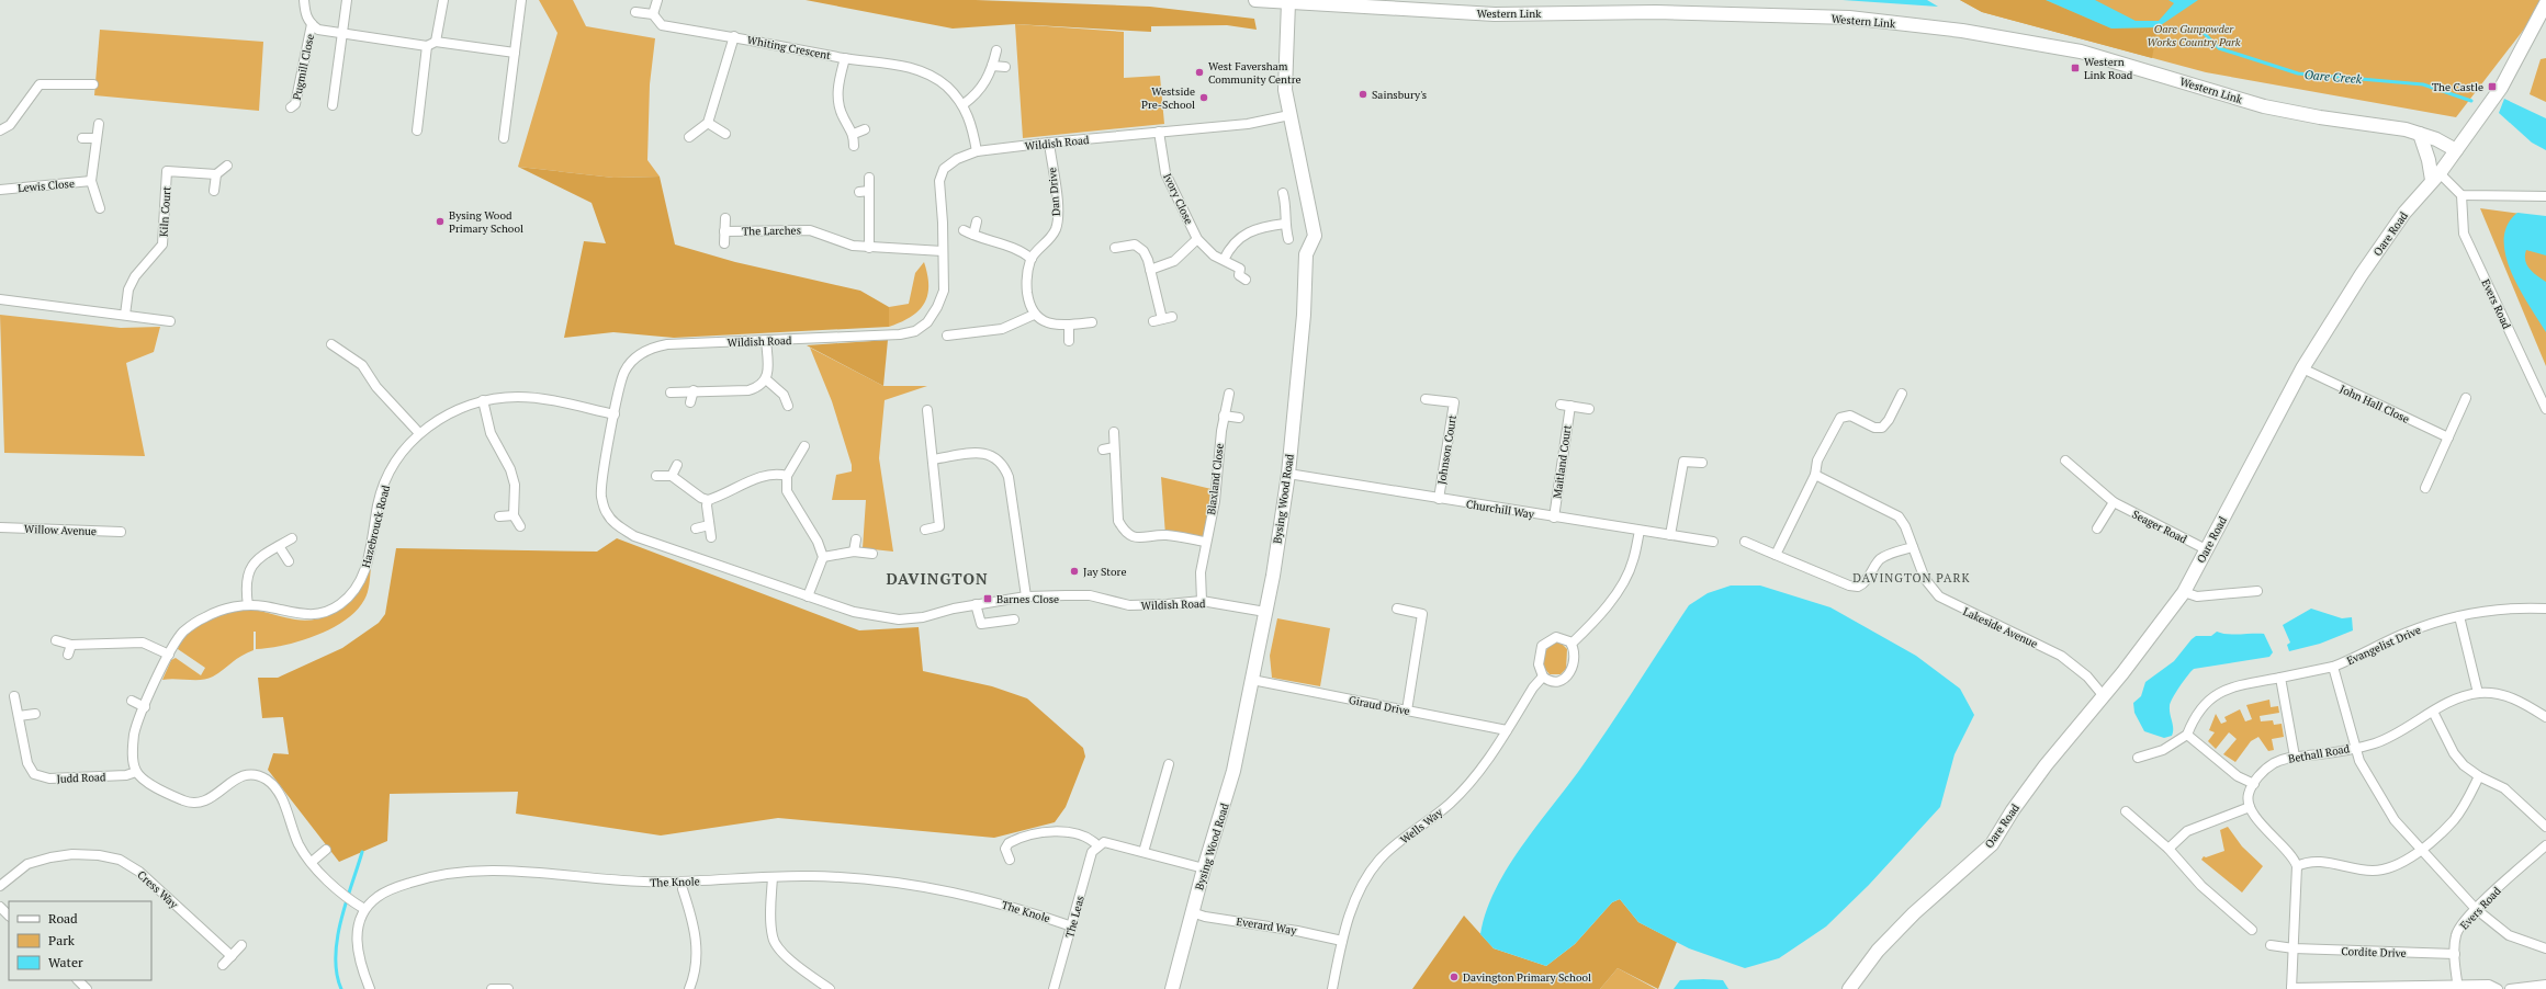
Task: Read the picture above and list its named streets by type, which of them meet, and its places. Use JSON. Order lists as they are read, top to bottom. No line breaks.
{"streets":{"street":["Western Link","Whiting Crescent","Pugmill Close","Wildish Road","Lewis Close","Dan Drive","Ivory Close","Kiln Court","The Larches","Oare Road","Evers Road","John Hall Close","Johnson Court","Maitland Court","Blaxland Close","Bysing Wood Road","Churchill Way","Hazebrouck Road","Seager Road","Willow Avenue","Lakeside Avenue","Evangelist Drive","Giraud Drive","Bethall Road","Judd Road","Wells Way","The Knole","Cress Way","The Leas","Everard Way","Cordite Drive"]},"crossings":[["Western Link","Oare Road"],["Western Link","Bysing Wood Road"],["Whiting Crescent","Wildish Road"],["Wildish Road","Dan Drive"],["Wildish Road","Ivory Close"],["Wildish Road","The Larches"],["Wildish Road","Blaxland Close"],["Wildish Road","Bysing Wood Road"],["Wildish Road","Hazebrouck Road"],["Oare Road","John Hall Close"],["Oare Road","Seager Road"],["Oare Road","Lakeside Avenue"],["Evers Road","Evangelist Drive"],["Evers Road","Cordite Drive"],["Johnson Court","Churchill Way"],["Maitland Court","Churchill Way"],["Bysing Wood Road","Churchill Way"],["Bysing Wood Road","Giraud Drive"],["Bysing Wood Road","Everard Way"],["Hazebrouck Road","Judd Road"],["Evangelist Drive","Bethall Road"],["Giraud Drive","Wells Way"],["Wells Way","Everard Way"],["The Knole","The Leas"]],"districts":["DAVINGTON PARK","DAVINGTON"],"water":["Oare Creek"],"parks":["Oare Gunpowder Works Country Park"],"places":{"transit":["Western Link Road","The Castle","Barnes Close"],"other":["West Faversham Community Centre","Sainsbury's","Westside Pre-School","Bysing Wood Primary School","Jay Store","Davington Primary School"]},"legend":["Road","Park","Water"]}
